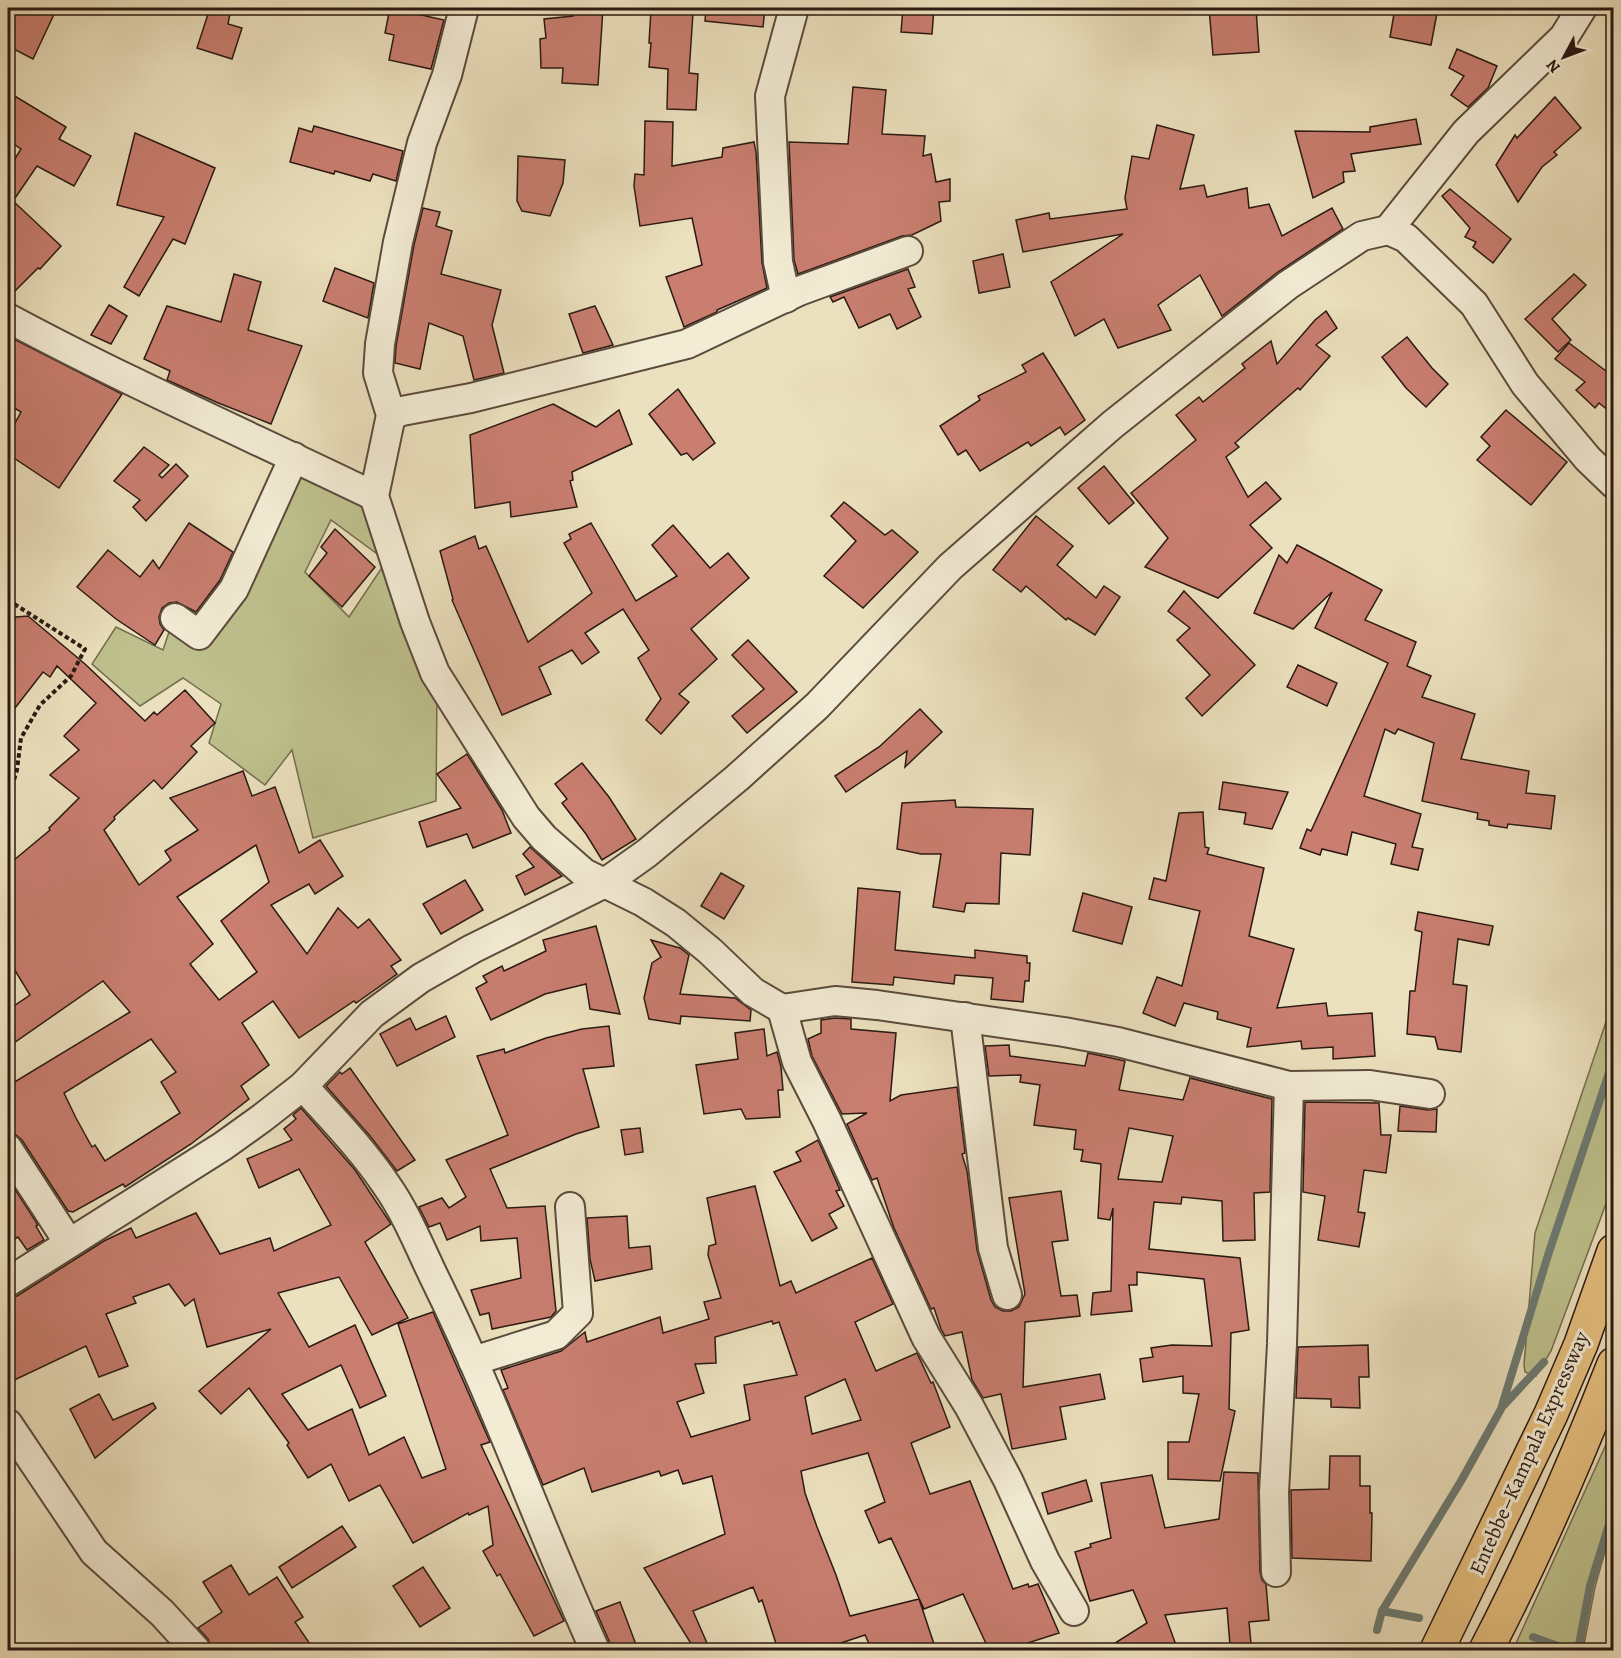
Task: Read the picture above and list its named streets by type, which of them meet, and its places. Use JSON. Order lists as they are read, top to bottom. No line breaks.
{"streets":{"highway":["Entebbe–Kampala Expressway"]},"north":"bottom left"}
